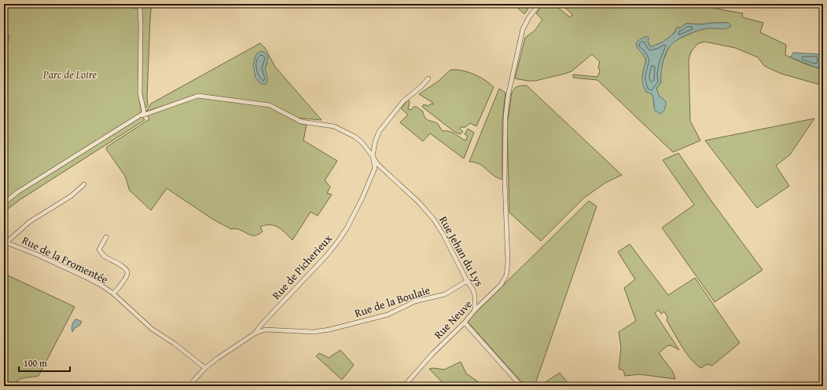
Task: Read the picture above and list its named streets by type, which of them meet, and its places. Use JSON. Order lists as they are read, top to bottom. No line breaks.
{"streets":{"street":["Rue Jehan du Lys","Rue de la Fromentée","Rue de Picherieux","Rue de la Boulaie","Rue Neuve"]},"crossings":[["Rue Jehan du Lys","Rue de Picherieux"],["Rue Jehan du Lys","Rue de la Boulaie"],["Rue Jehan du Lys","Rue Neuve"],["Rue de la Fromentée","Rue de la Boulaie"],["Rue de Picherieux","Rue de la Boulaie"]],"parks":["Parc de Loire"],"scale_bar":"100 m"}
